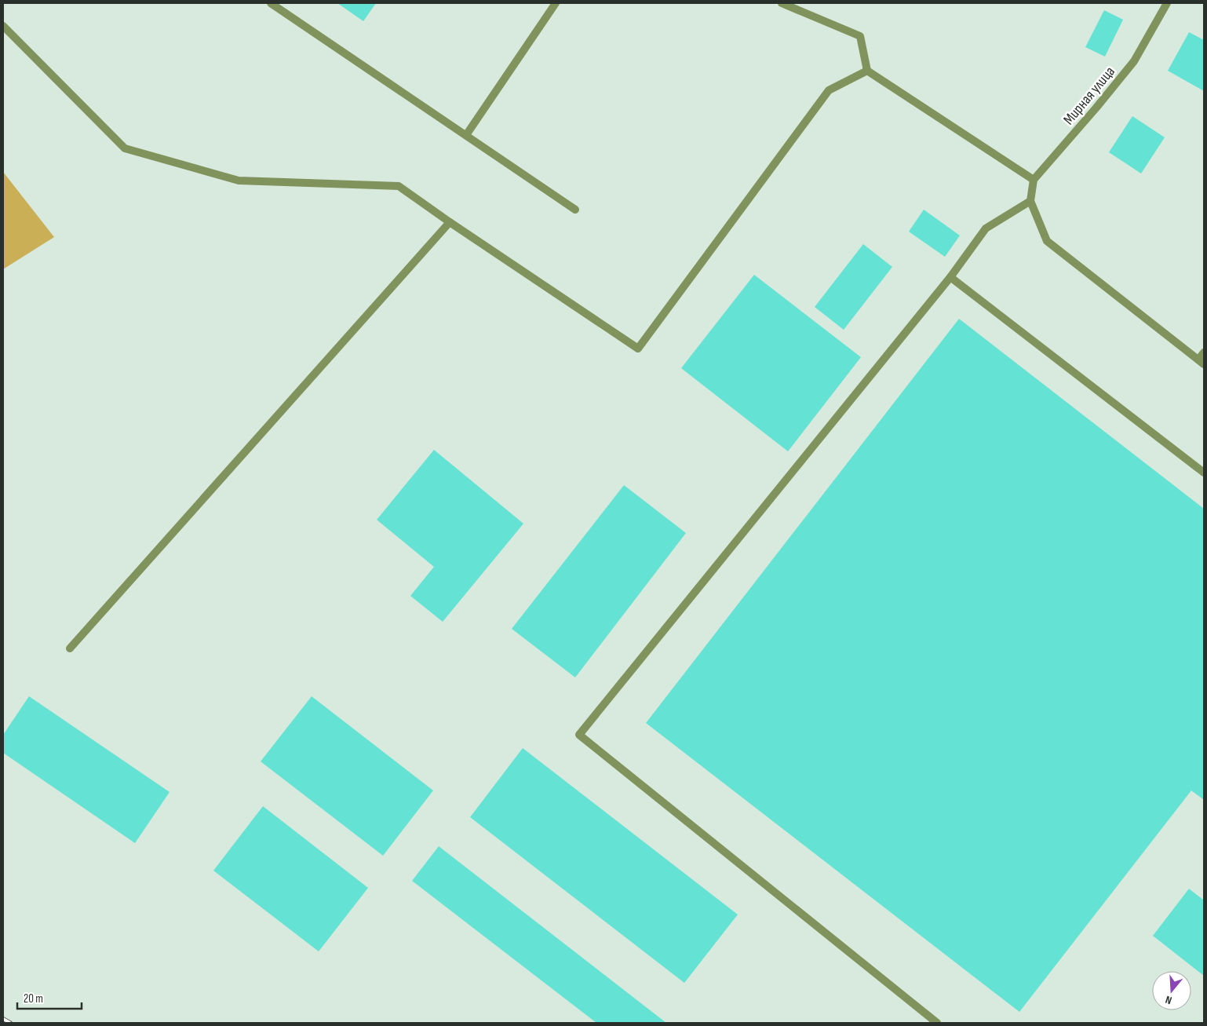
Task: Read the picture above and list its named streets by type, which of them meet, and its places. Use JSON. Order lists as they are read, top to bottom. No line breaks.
{"streets":{"street":["Мирная улица"]},"scale_bar":"20 m","north":"bottom"}
